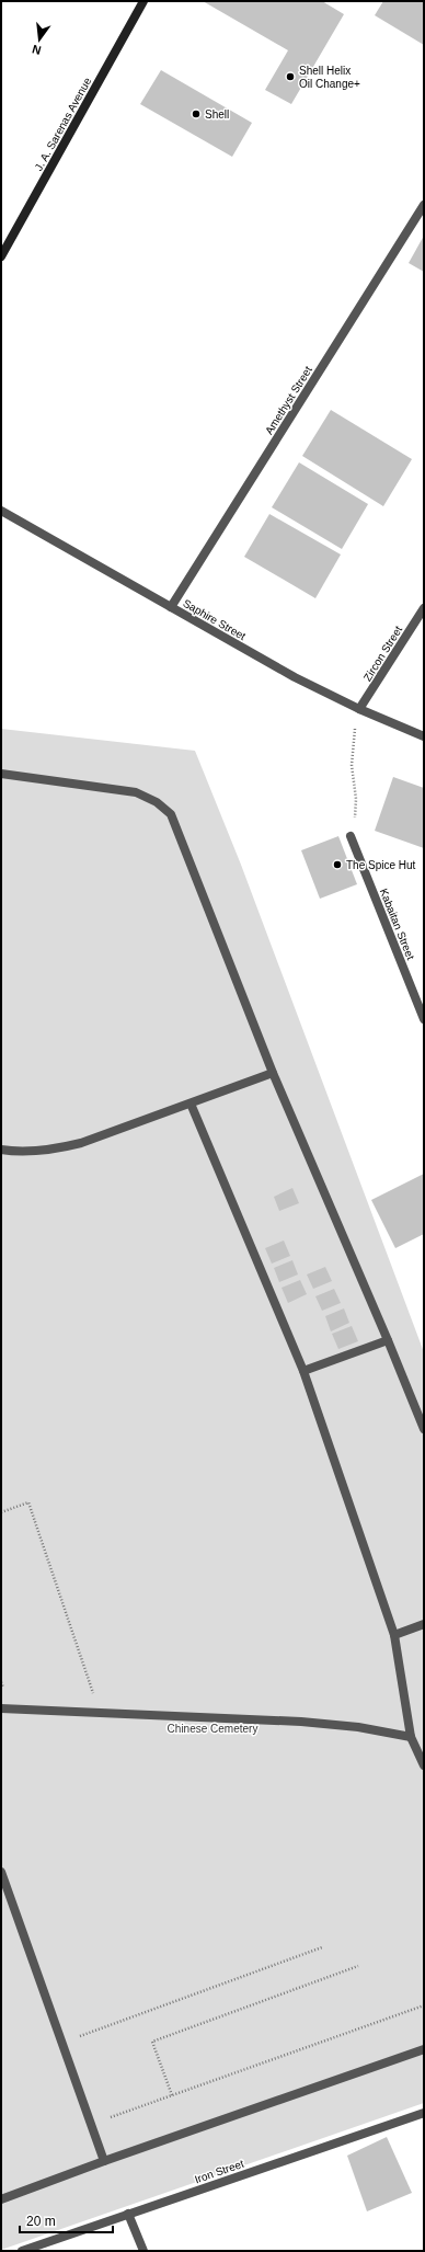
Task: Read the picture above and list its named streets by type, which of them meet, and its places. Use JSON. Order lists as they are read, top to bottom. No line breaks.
{"streets":{"main road":["J. A. Sarenas Avenue"],"street":["Amethyst Street","Saphire Street","Zircon Street","Kabaitan Street","Iron Street"]},"crossings":[["Amethyst Street","Saphire Street"],["Saphire Street","Zircon Street"]],"parks":["Chinese Cemetery"],"places":["Shell Helix Oil Change+","Shell","The Spice Hut"],"scale_bar":"20 m","north":"bottom"}
